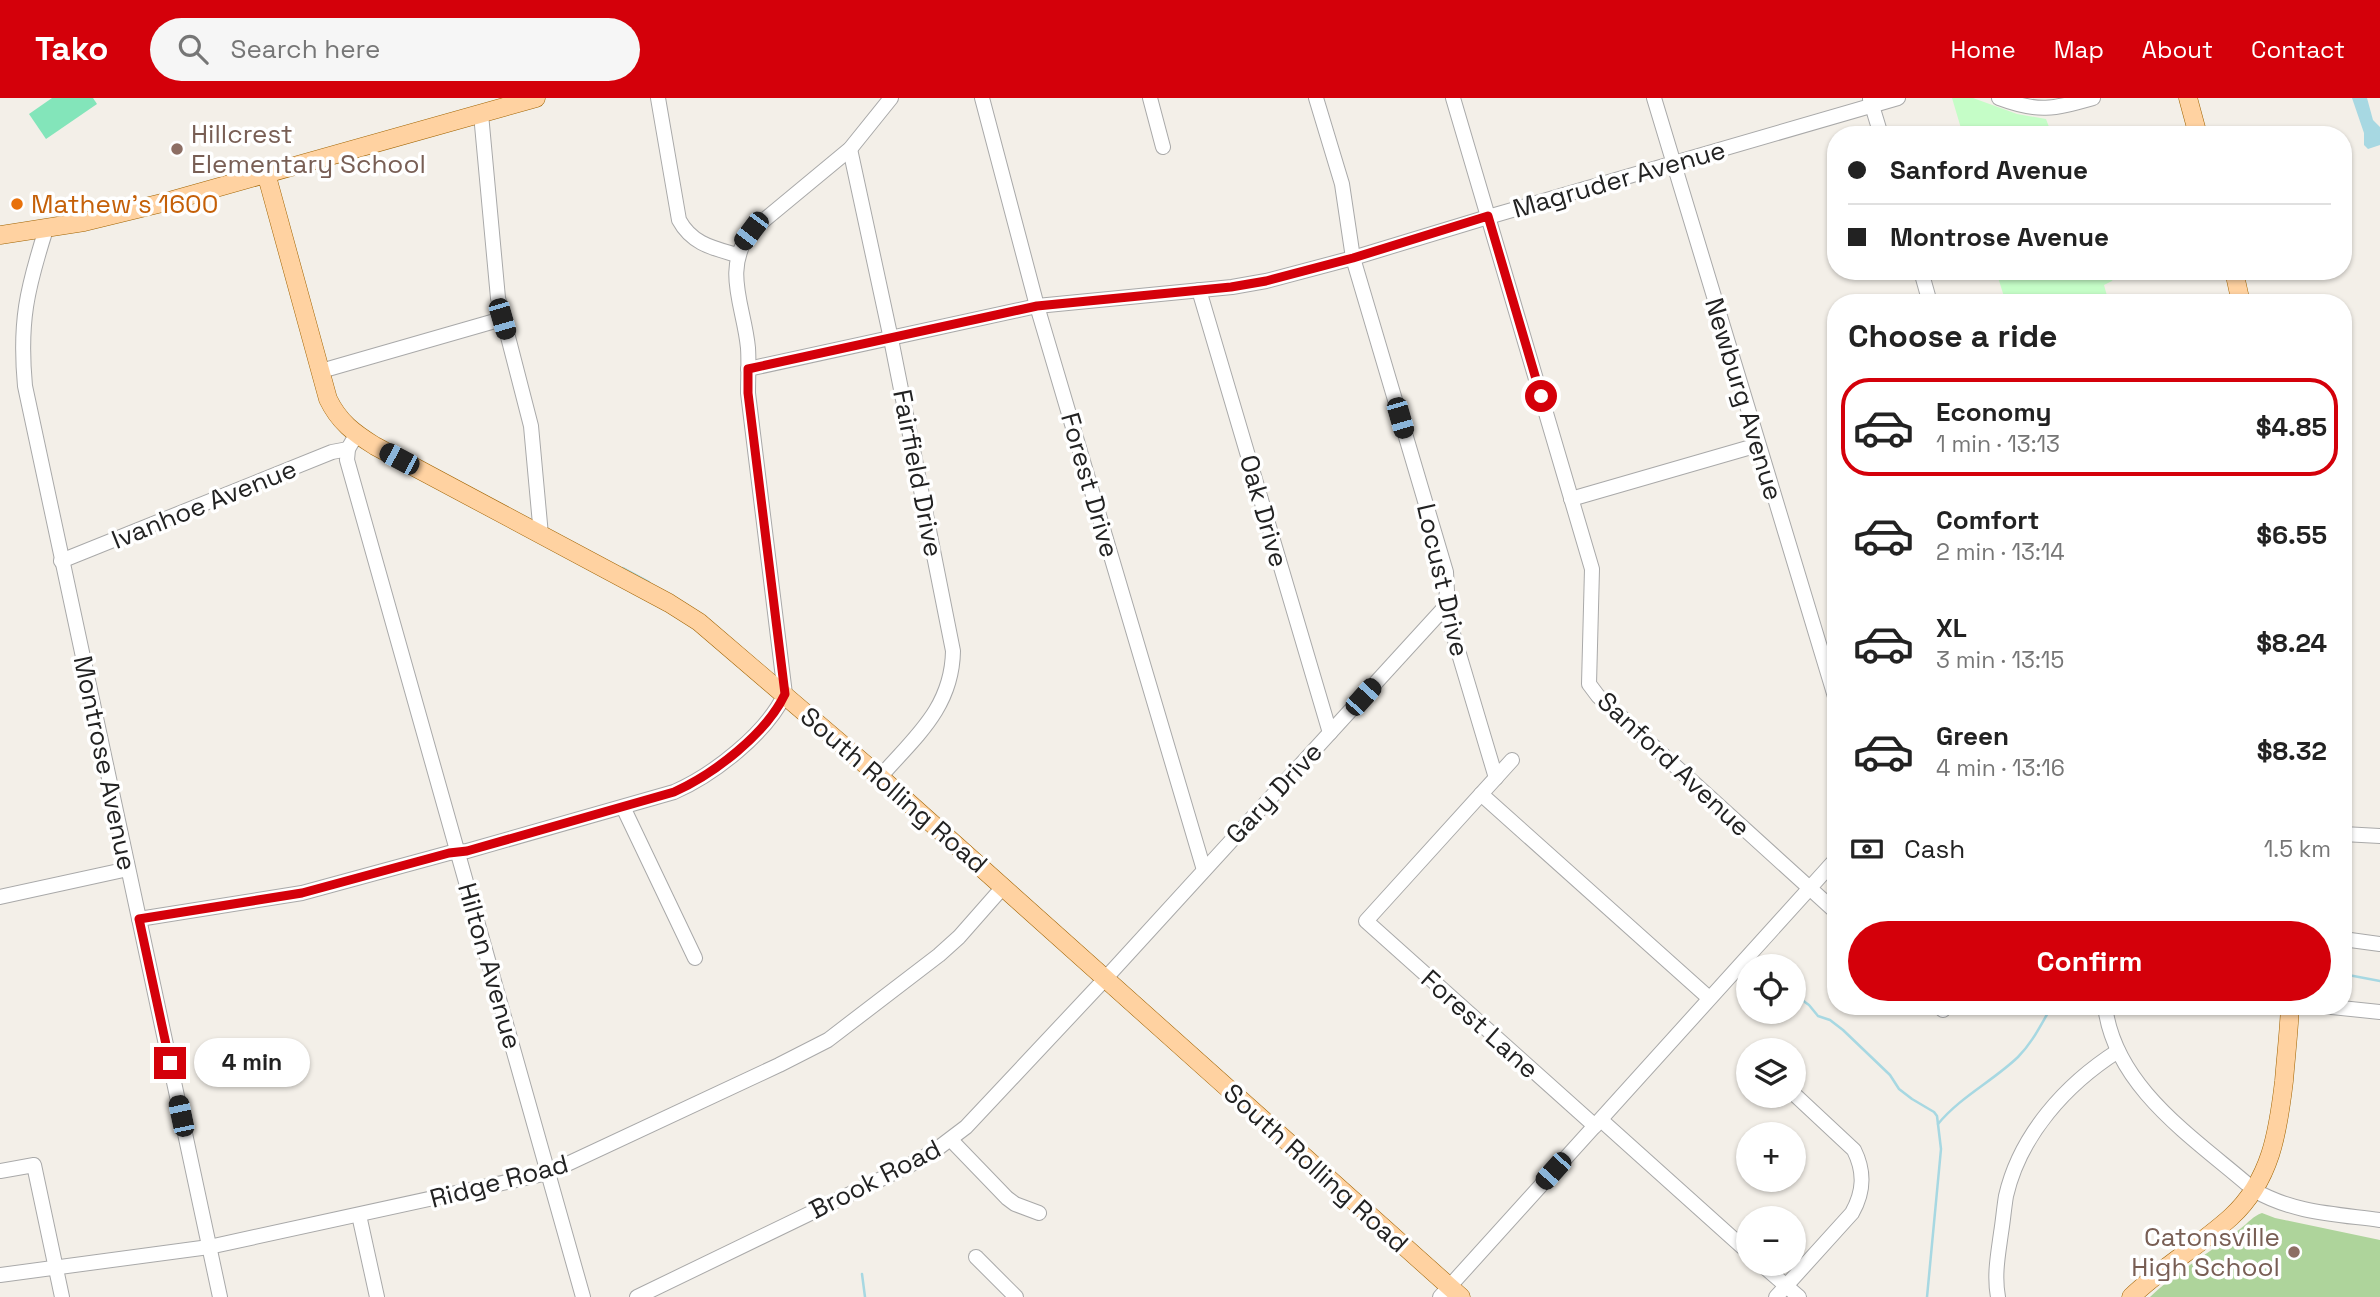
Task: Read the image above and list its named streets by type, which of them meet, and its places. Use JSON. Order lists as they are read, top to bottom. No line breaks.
{"streets":{"main road":["South Rolling Road"],"street":["Magruder Avenue","Newburg Avenue","Fairfield Drive","Forest Drive","Ivanhoe Avenue","Oak Drive","Locust Drive","Montrose Avenue","Sanford Avenue","Gary Drive","Hilton Avenue","Forest Lane","Brook Road","Ridge Road"]},"crossings":[["Magruder Avenue","Newburg Avenue"],["Magruder Avenue","Fairfield Drive"],["Magruder Avenue","Forest Drive"],["Magruder Avenue","Oak Drive"],["Magruder Avenue","Locust Drive"],["Magruder Avenue","Sanford Avenue"],["Fairfield Drive","South Rolling Road"],["Forest Drive","Gary Drive"],["Ivanhoe Avenue","Montrose Avenue"],["Ivanhoe Avenue","South Rolling Road"],["Ivanhoe Avenue","Hilton Avenue"],["Oak Drive","Gary Drive"],["Locust Drive","Gary Drive"],["Montrose Avenue","Ridge Road"],["South Rolling Road","Gary Drive"],["South Rolling Road","Hilton Avenue"],["South Rolling Road","Brook Road"],["South Rolling Road","Ridge Road"],["Gary Drive","Brook Road"],["Hilton Avenue","Ridge Road"]],"places":["Hillcrest Elementary School","Mathew's 1600","Catonsville High School"],"page":{"header":"Tako","search":"Search here","nav":["Home","Map","About","Contact"],"banner":["Sanford Avenue","Montrose Avenue"],"heading":"Choose a ride","list":[{"name":"Economy","note":"1 min · 13:13","value":"$4.85"},{"name":"Comfort","note":"2 min · 13:14","value":"$6.55"},{"name":"XL","note":"3 min · 13:15","value":"$8.24"},{"name":"Green","note":"4 min · 13:16","value":"$8.32"}],"pay":["Cash","1.5 km"],"buttons":"Confirm","map_buttons":["+","−"],"bubble":"4 min"}}
